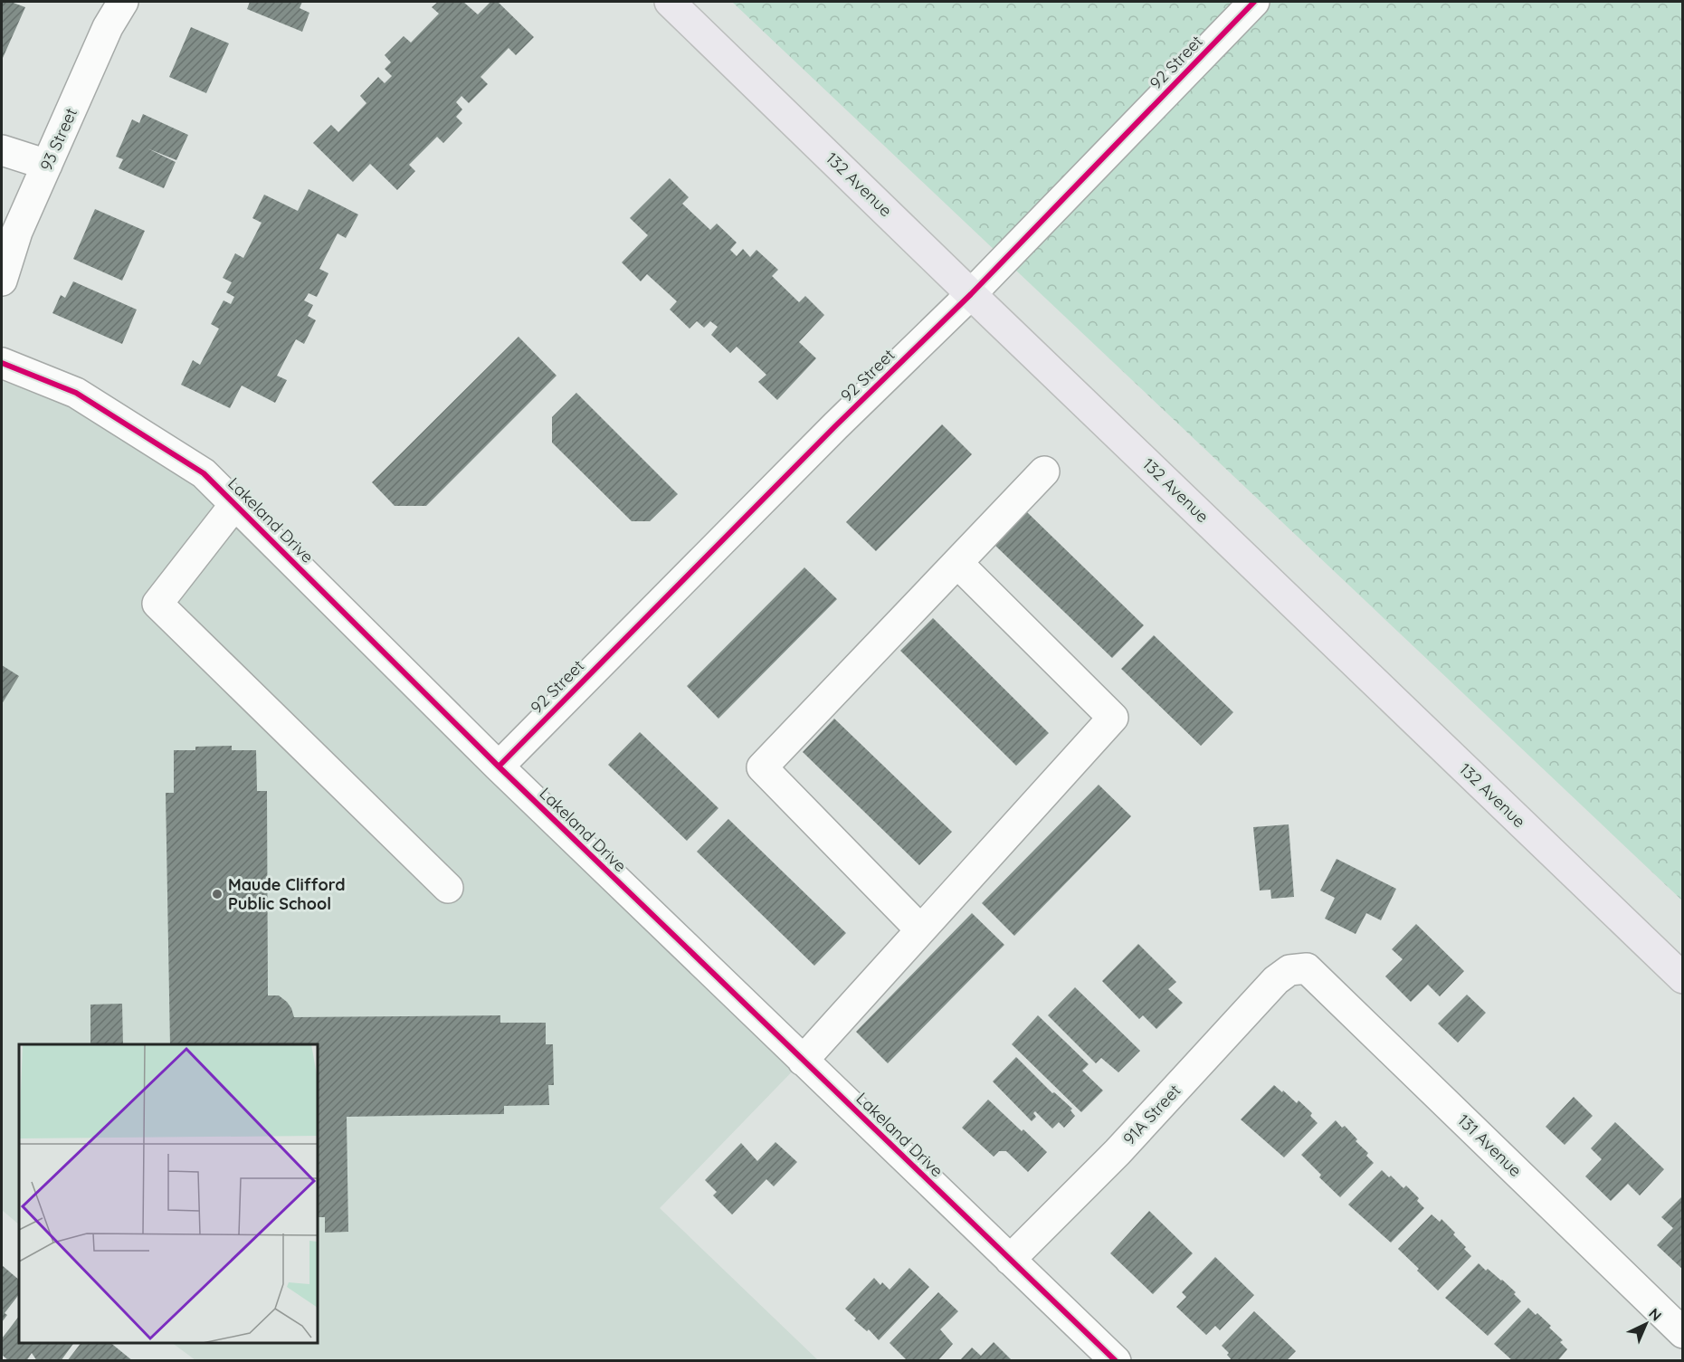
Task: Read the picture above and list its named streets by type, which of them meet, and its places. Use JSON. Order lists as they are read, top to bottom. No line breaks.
{"streets":{"main road":["132 Avenue"],"street":["92 Street","93 Street","Lakeland Drive","91A Street","131 Avenue"]},"crossings":[["92 Street","132 Avenue"],["92 Street","Lakeland Drive"],["Lakeland Drive","91A Street"],["91A Street","131 Avenue"]],"places":["Maude Clifford Public School"],"north":"top right"}
